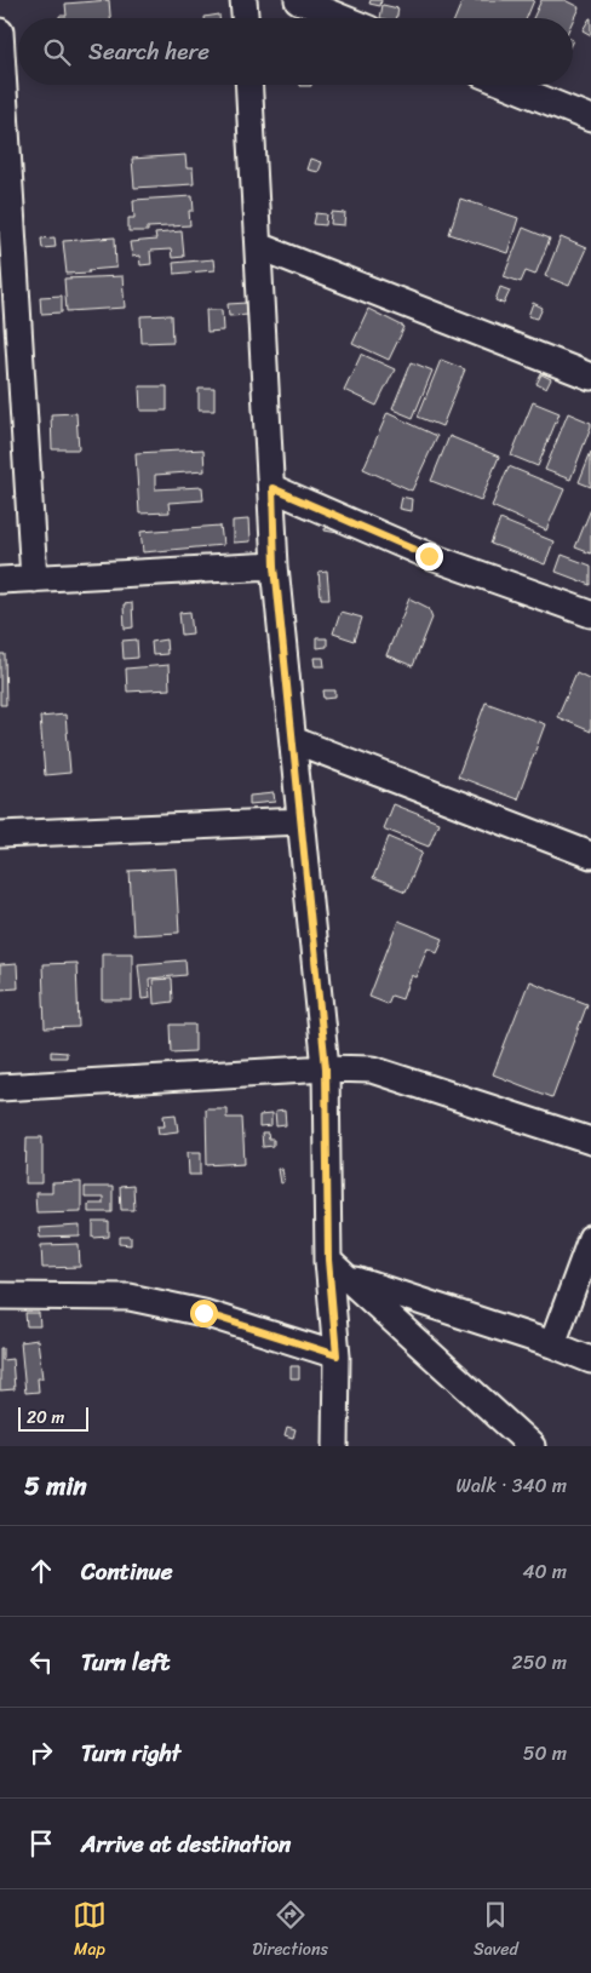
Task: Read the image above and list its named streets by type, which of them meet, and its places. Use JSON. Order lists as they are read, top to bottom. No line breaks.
{"scale_bar":"20 m","page":{"search":"Search here","scale":"20 m","heading":["5 min","Walk · 340 m"],"list":[["Continue","40 m"],["Turn left","250 m"],["Turn right","50 m"],"Arrive at destination"],"nav":["Map","Directions","Saved"]}}
